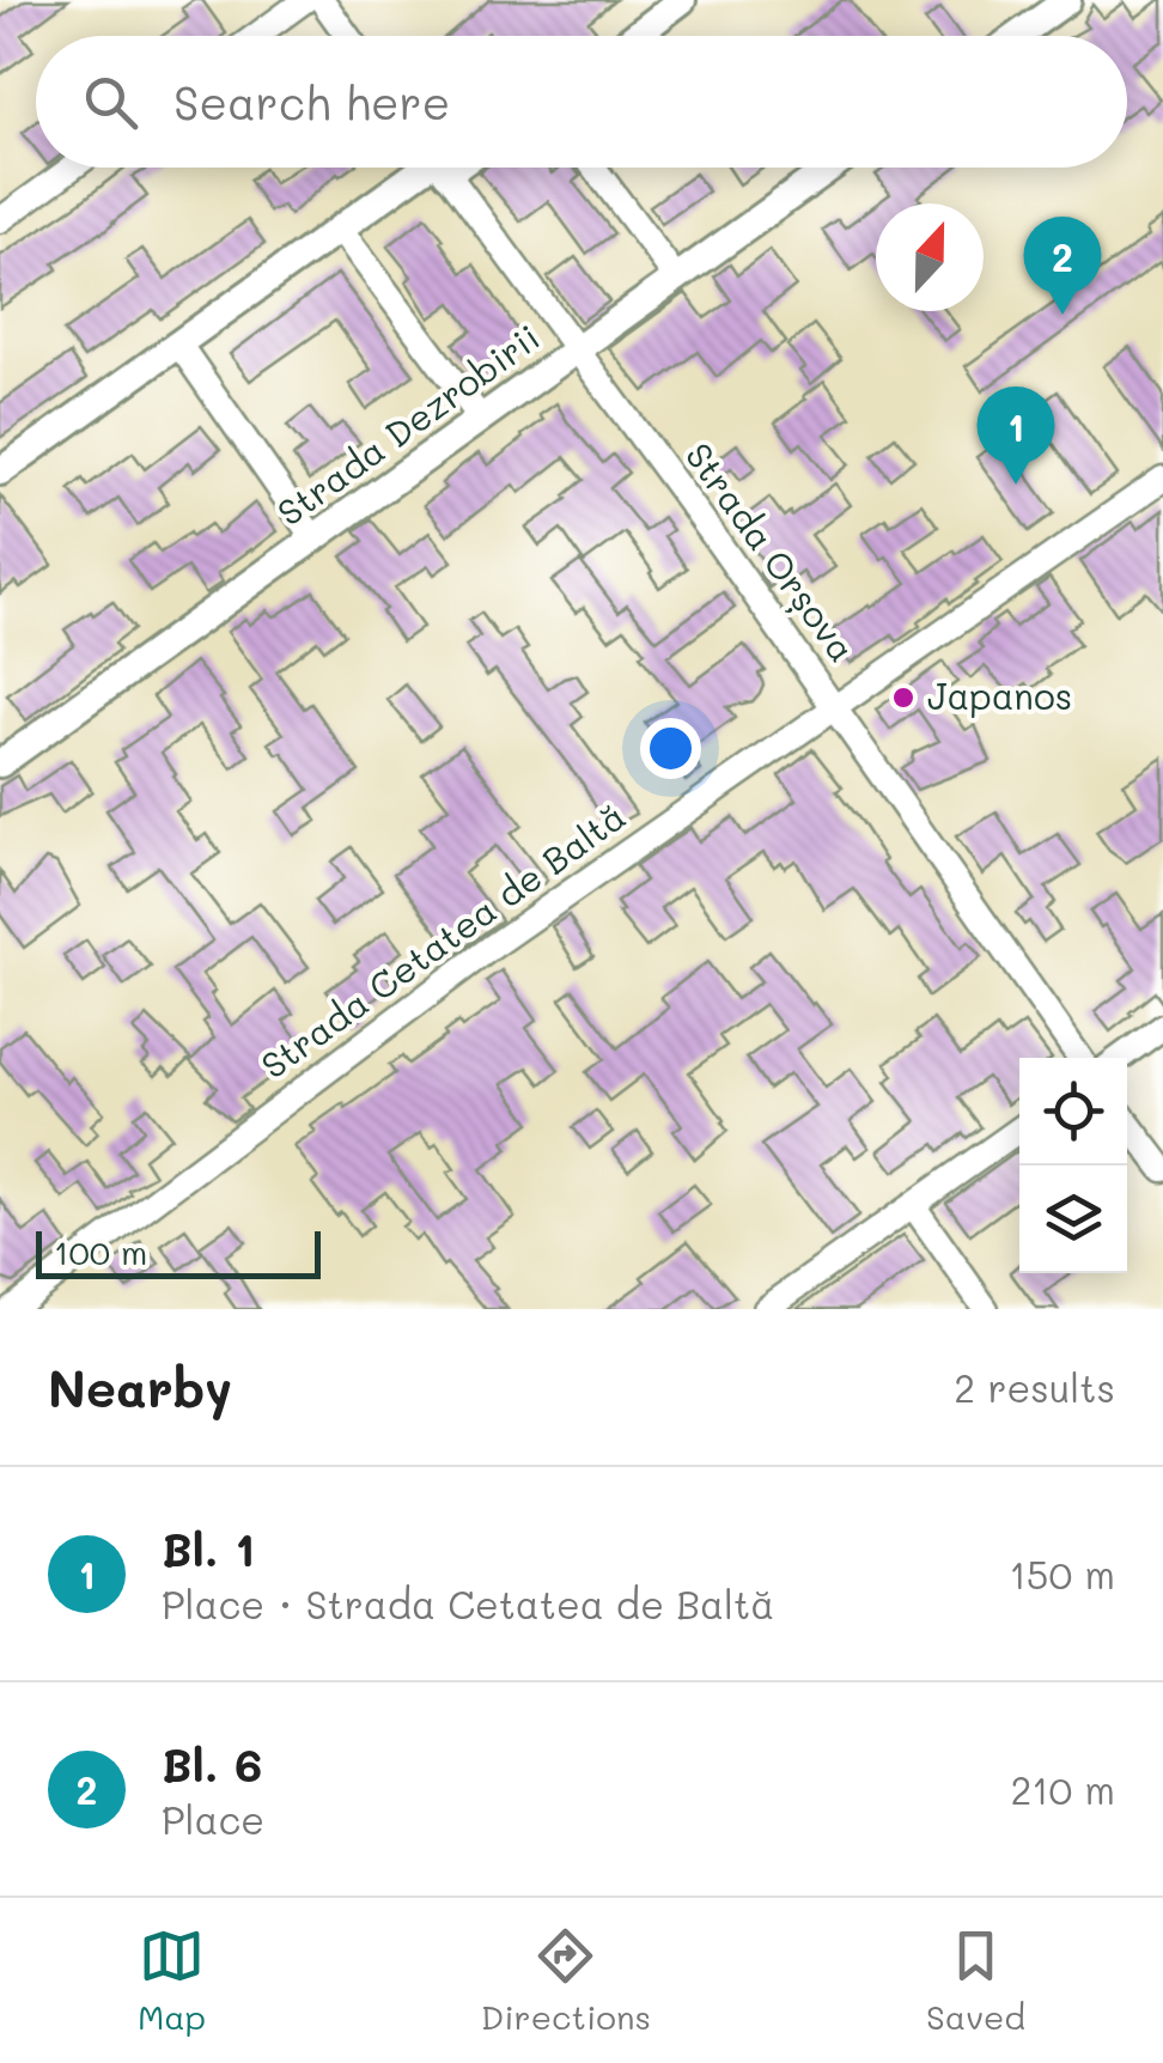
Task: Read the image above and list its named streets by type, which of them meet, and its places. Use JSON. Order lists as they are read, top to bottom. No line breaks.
{"streets":{"street":["Strada Dezrobirii","Strada Orșova","Strada Cetatea de Baltă"]},"crossings":[["Strada Dezrobirii","Strada Orșova"],["Strada Orșova","Strada Cetatea de Baltă"]],"places":["Japanos"],"scale_bar":"100 m","north":"top","page":{"search":"Search here","pins":["2","1"],"scale":"100 m","heading":["Nearby","2 results"],"list":[{"mark":"1","name":"Bl. 1","note":"Place · Strada Cetatea de Baltă","value":"150 m"},{"mark":"2","name":"Bl. 6","note":"Place","value":"210 m"}],"nav":["Map","Directions","Saved"]}}
